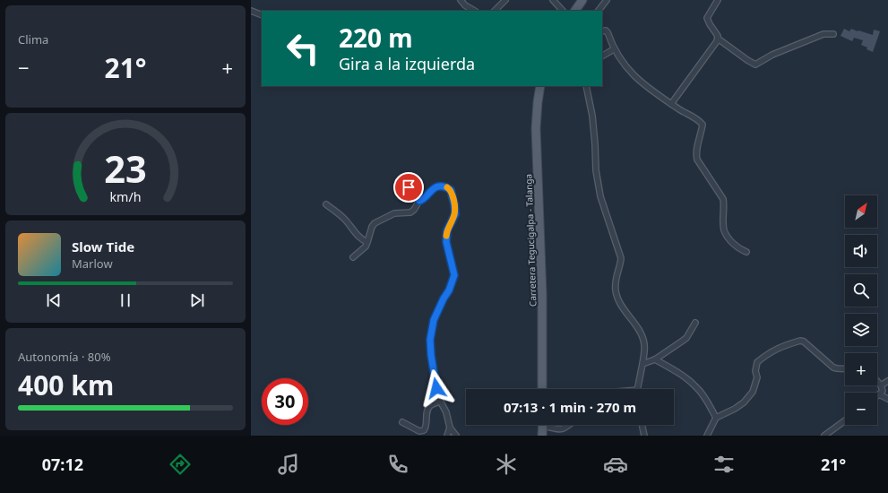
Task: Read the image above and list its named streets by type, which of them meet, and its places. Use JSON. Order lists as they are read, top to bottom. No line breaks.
{"streets":{"main road":["Carretera Tegucigalpa - Talanga"]},"north":"top right","page":{"tile":["Clima",["Autonomía · 80%","400 km"]],"turn":["220 m","Gira a la izquierda"],"heat":["−","21°","+"],"map_buttons":["+","−"],"song":["Slow Tide","Marlow"],"limit":"30","trip":"07:13 · 1 min · 270 m","tabs":["07:12","21°"],"gauge":["23","km/h"]}}
